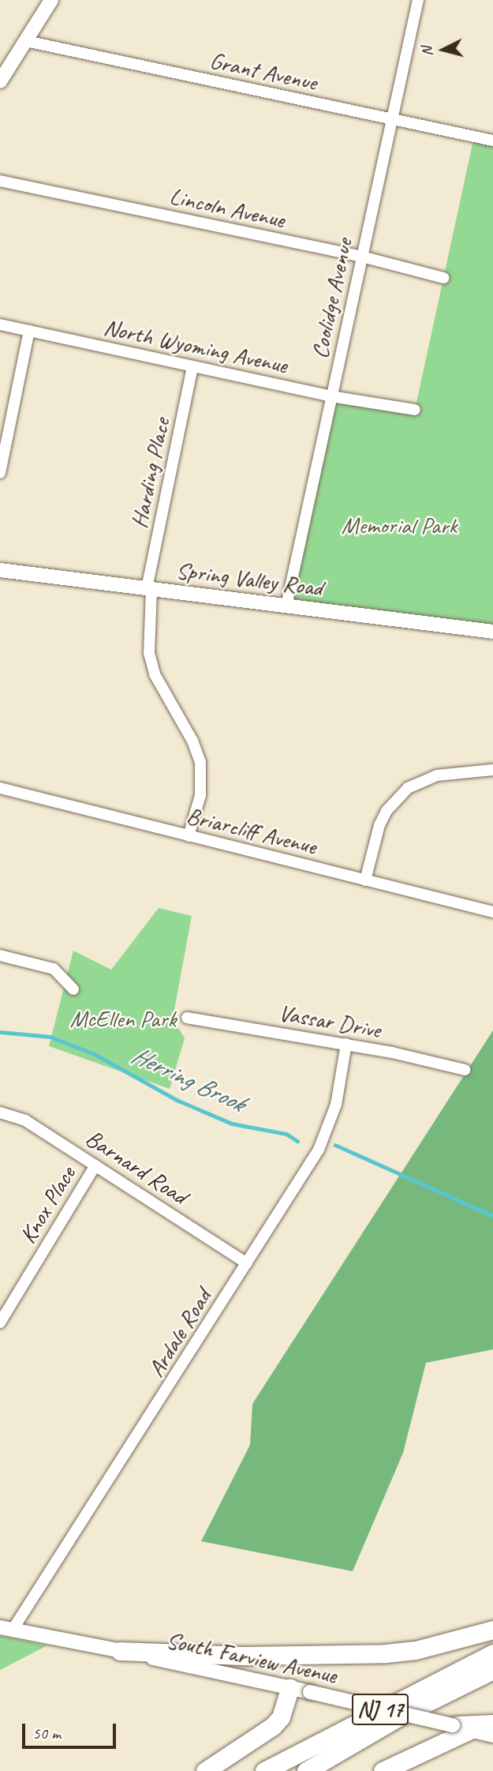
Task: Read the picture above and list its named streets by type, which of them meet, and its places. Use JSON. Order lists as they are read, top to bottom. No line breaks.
{"streets":{"highway":["NJ 17"],"street":["Grant Avenue","Lincoln Avenue","Coolidge Avenue","North Wyoming Avenue","Harding Place","Spring Valley Road","Briarcliff Avenue","Vassar Drive","Barnard Road","Knox Place","Ardale Road","South Farview Avenue"]},"crossings":[["Grant Avenue","Coolidge Avenue"],["Lincoln Avenue","Coolidge Avenue"],["Coolidge Avenue","North Wyoming Avenue"],["Coolidge Avenue","Spring Valley Road"],["North Wyoming Avenue","Harding Place"],["Harding Place","Spring Valley Road"],["Harding Place","Briarcliff Avenue"],["Vassar Drive","Ardale Road"],["Barnard Road","Knox Place"],["Barnard Road","Ardale Road"],["Ardale Road","South Farview Avenue"]],"water":["Herring Brook"],"parks":["Memorial Park","McEllen Park"],"scale_bar":"50 m","north":"left"}
